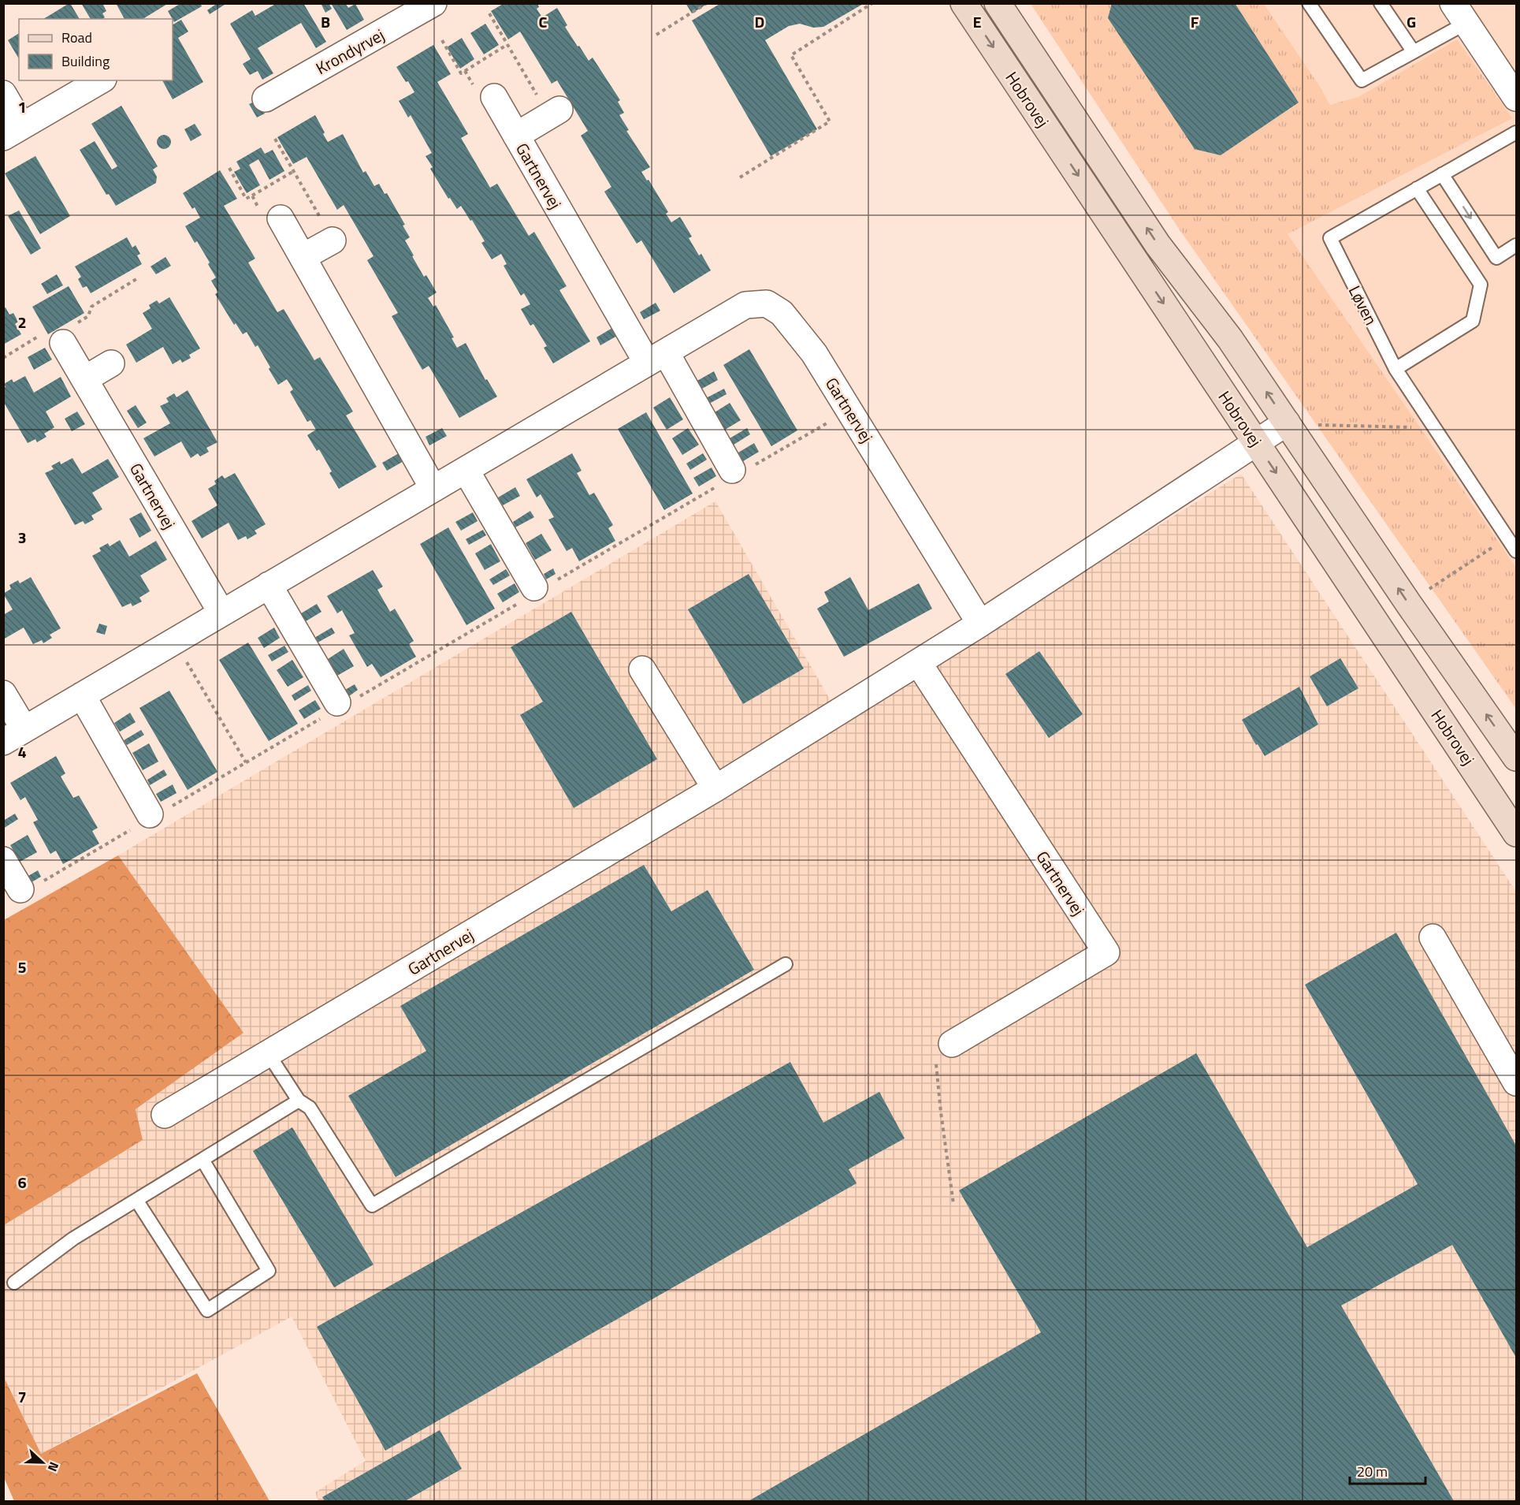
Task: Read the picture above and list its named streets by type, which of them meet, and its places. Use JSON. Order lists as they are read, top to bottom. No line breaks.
{"streets":{"main road":["Hobrovej"],"street":["Krondyrvej","Gartnervej"],"lane":["Løven"]},"crossings":[["Hobrovej","Gartnervej"]],"legend":["Road","Building"],"scale_bar":"20 m","north":"right","grid":{"columns":["B","C","D","E","F","G"],"rows":["1","2","3","4","5","6","7"]}}
